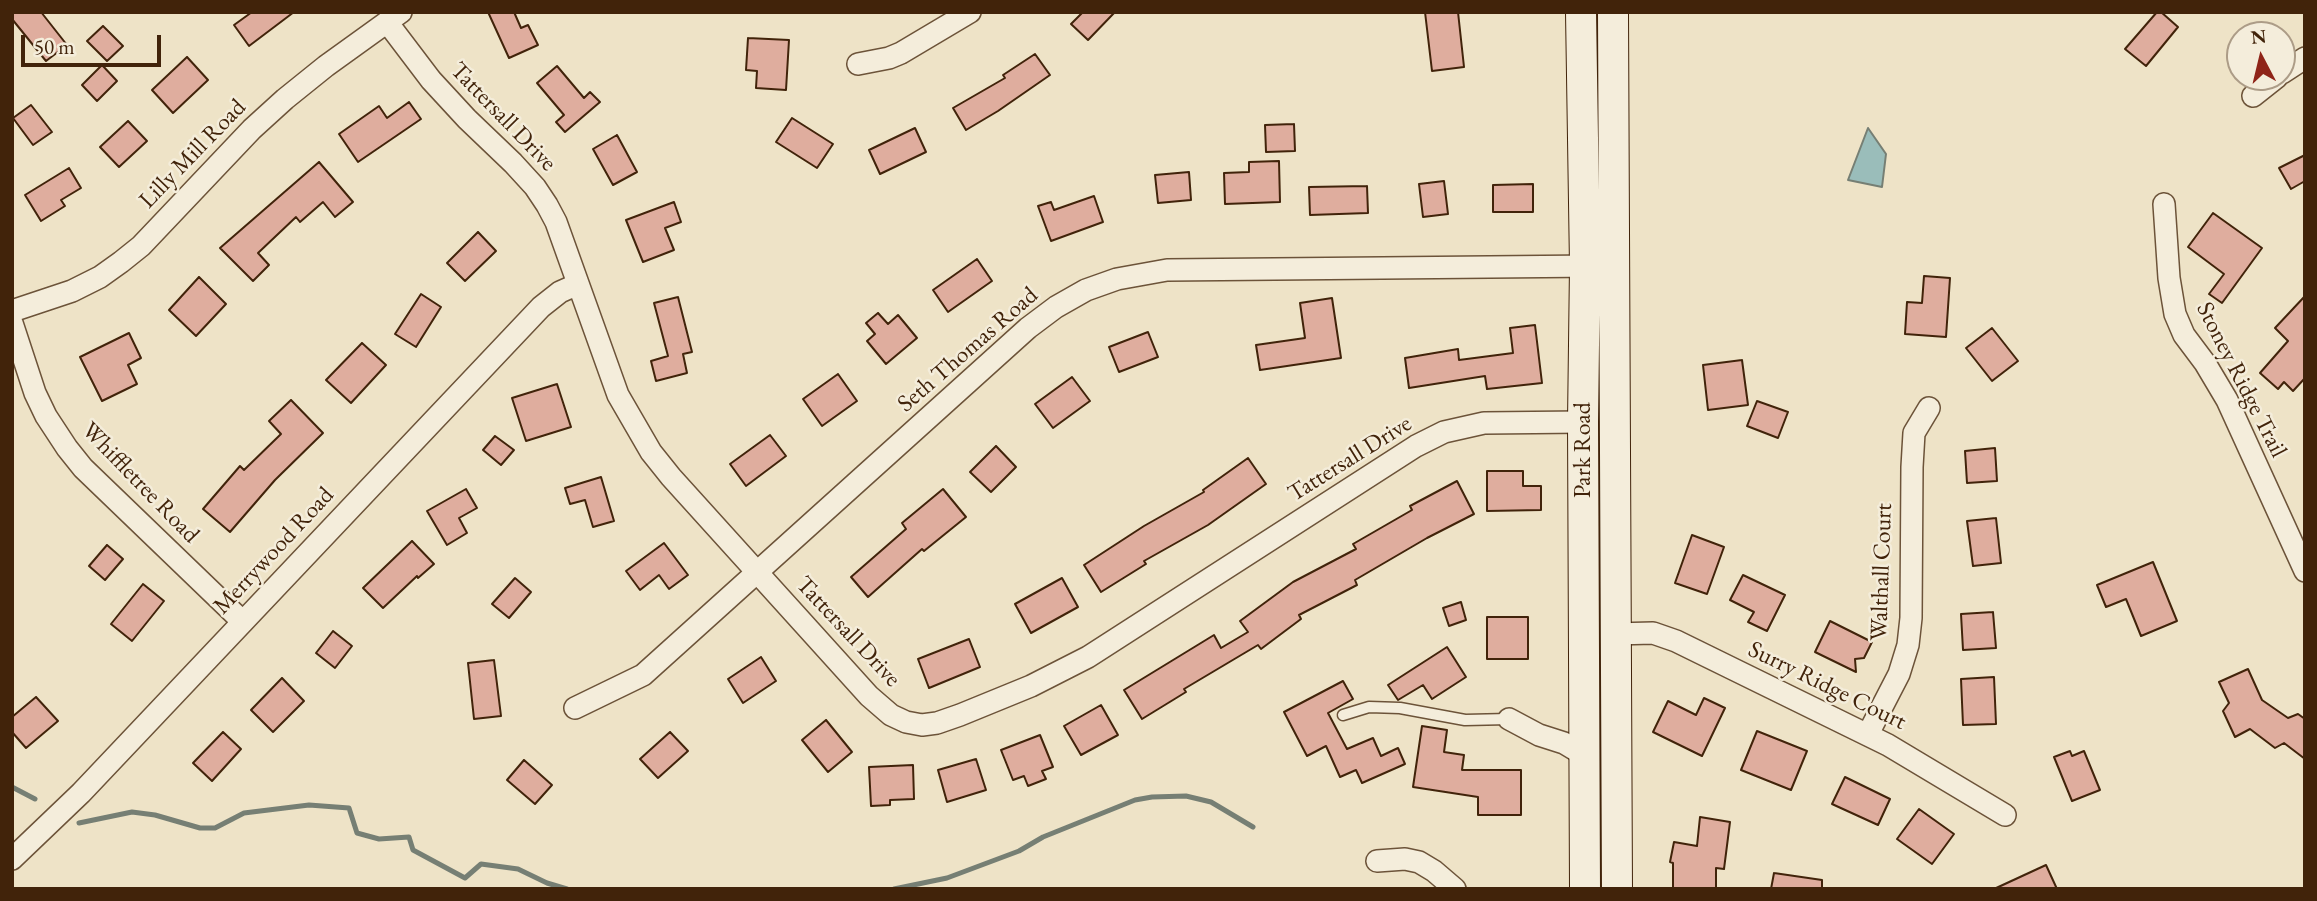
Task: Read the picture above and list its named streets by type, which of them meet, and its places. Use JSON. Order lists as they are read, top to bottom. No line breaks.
{"streets":{"main road":["Park Road"],"street":["Tattersall Drive","Lilly Mill Road","Seth Thomas Road","Stoney Ridge Trail","Whiffletree Road","Merrywood Road","Walthall Court","Surry Ridge Court"]},"crossings":[["Tattersall Drive","Lilly Mill Road"],["Tattersall Drive","Seth Thomas Road"],["Tattersall Drive","Park Road"],["Tattersall Drive","Merrywood Road"],["Seth Thomas Road","Park Road"],["Park Road","Surry Ridge Court"],["Whiffletree Road","Merrywood Road"],["Walthall Court","Surry Ridge Court"]],"scale_bar":"50 m","north":"top"}
